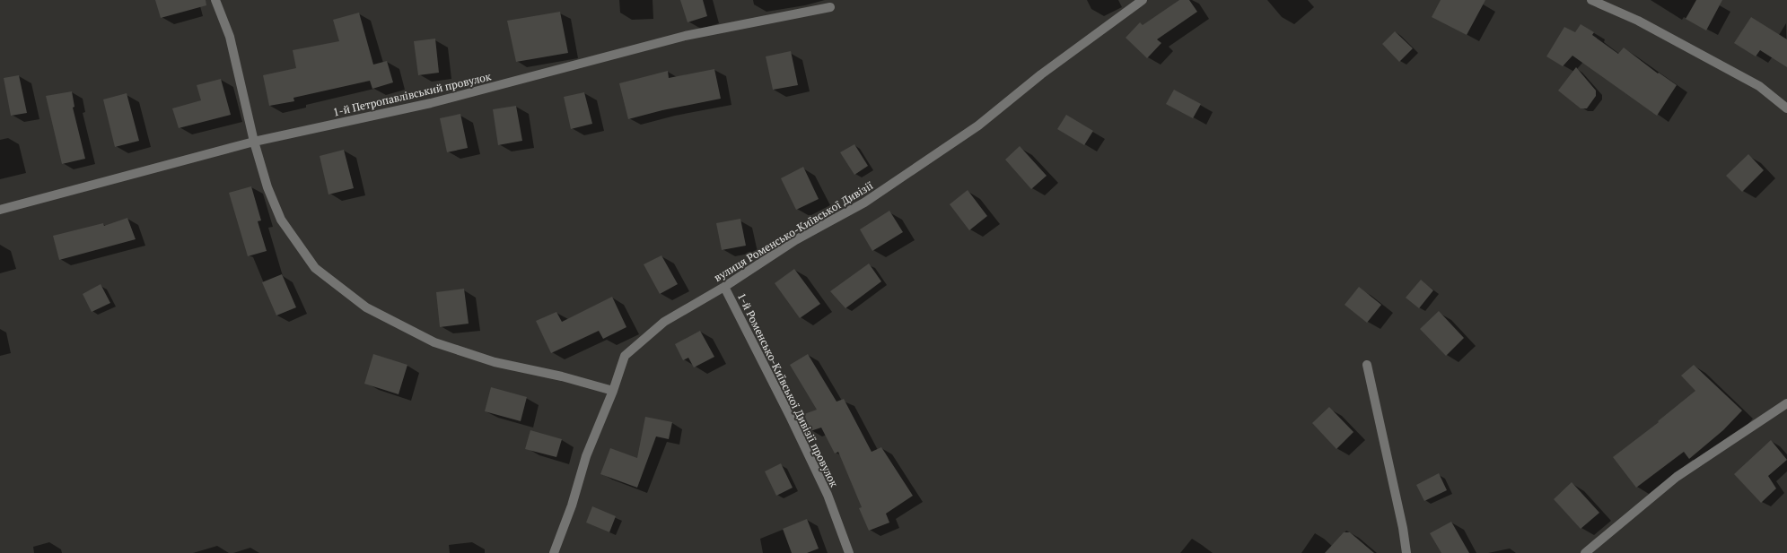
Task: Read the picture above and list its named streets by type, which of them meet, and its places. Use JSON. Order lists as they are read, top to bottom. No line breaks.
{"streets":{"street":["1-й Петропавлівський провулок","вулиця Роменсько-Київської Дивізії","1-й Роменсько-Київської Дивізії провулок"]},"crossings":[["вулиця Роменсько-Київської Дивізії","1-й Роменсько-Київської Дивізії провулок"]]}
